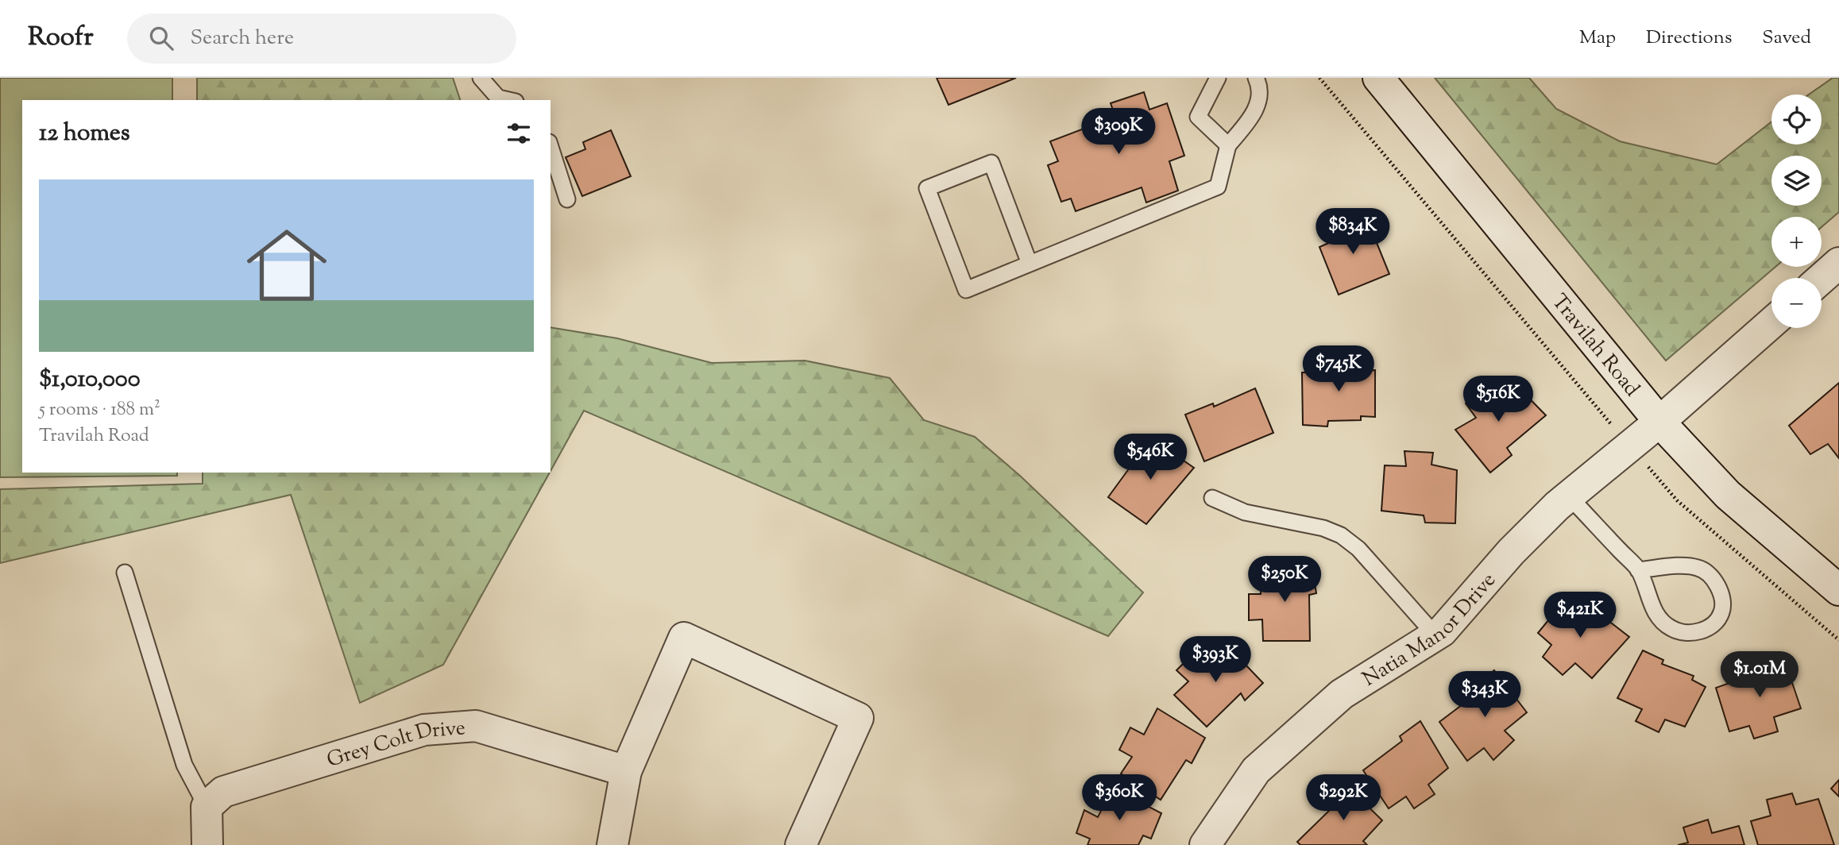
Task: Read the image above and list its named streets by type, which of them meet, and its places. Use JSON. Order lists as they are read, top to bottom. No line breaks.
{"streets":{"street":["Travilah Road","Natia Manor Drive","Grey Colt Drive"]},"crossings":[["Travilah Road","Natia Manor Drive"]],"page":{"header":"Roofr","search":"Search here","nav":["Map","Directions","Saved"],"map_buttons":["+","−"],"heading":"12 homes","price":["$309K","$834K","$745K","$516K","$546K","$250K","$421K","$393K","$1.01M","$343K","$360K","$292K"],"list":[{"name":"$1,010,000","note":"5 rooms · 188 m² · Travilah Road"}]}}
